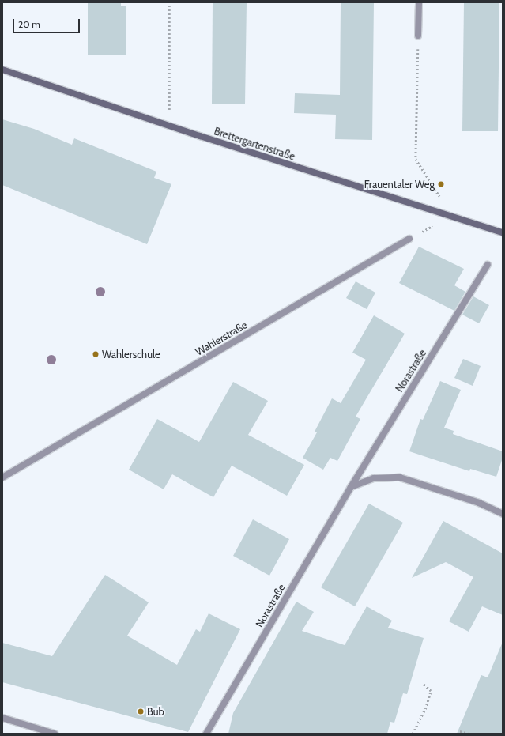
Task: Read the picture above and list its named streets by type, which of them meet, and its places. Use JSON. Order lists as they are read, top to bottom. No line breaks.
{"streets":{"main road":["Brettergartenstraße"],"street":["Wahlerstraße","Norastraße"]},"places":["Frauentaler Weg","Wahlerschule","Bub"],"scale_bar":"20 m"}
